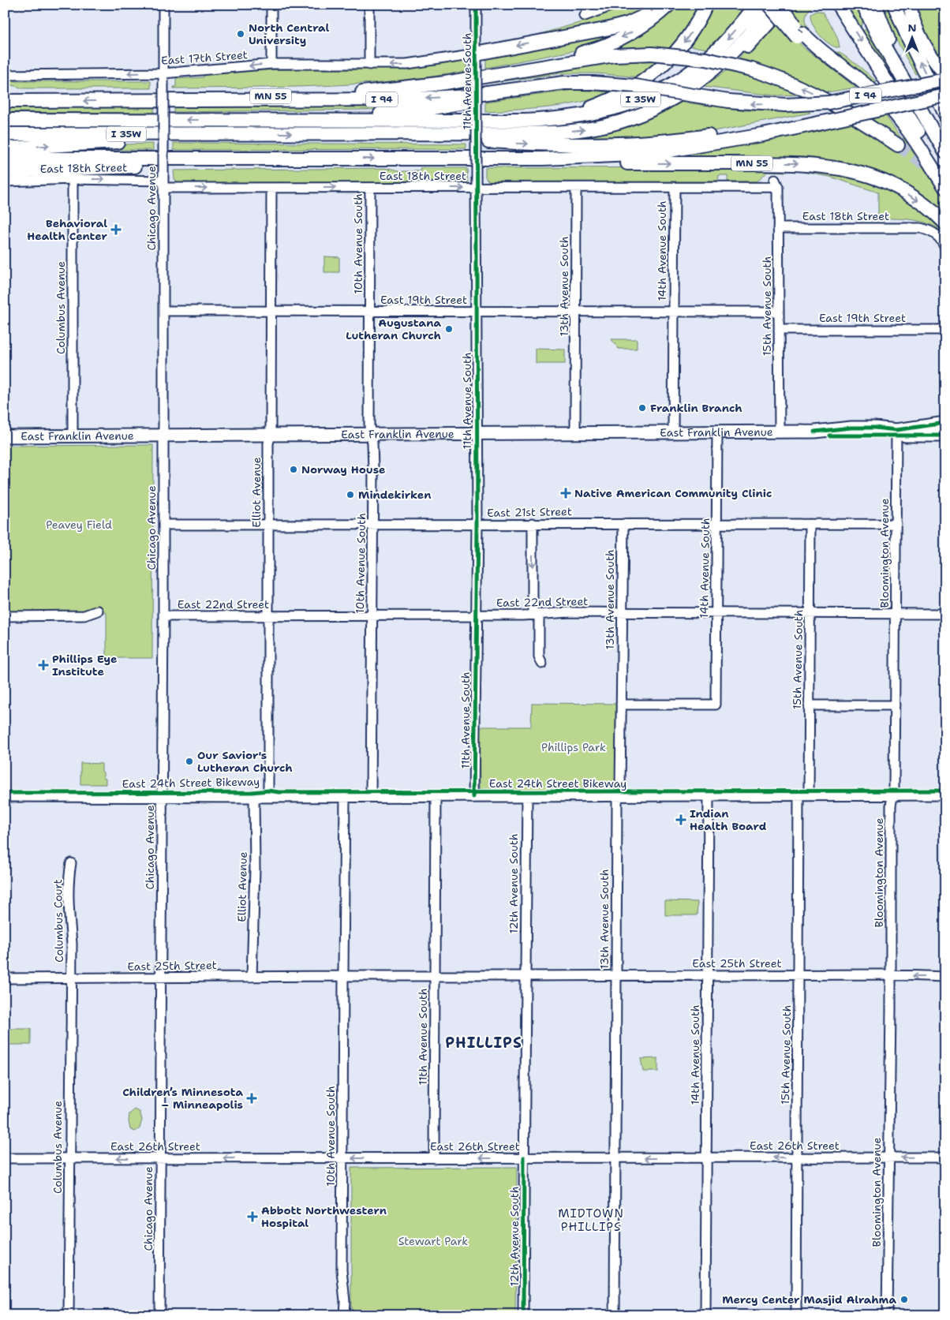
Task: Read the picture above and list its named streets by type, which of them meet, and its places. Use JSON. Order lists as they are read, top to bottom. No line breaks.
{"streets":{"highway":["I 94","MN 55","I 35W"],"main road":["East Franklin Avenue"],"street":["East 17th Street","11th Avenue South","East 18th Street","Chicago Avenue","10th Avenue South","14th Avenue South","13th Avenue South","East 19th Street","15th Avenue South","Columbus Avenue","Elliot Avenue","East 21st Street","Bloomington Avenue","East 22nd Street","12th Avenue South","Columbus Court","East 25th Street","East 26th Street"],"cycle path":["East 24th Street Bikeway"]},"crossings":[["East 17th Street","11th Avenue South"],["East 17th Street","Chicago Avenue"],["11th Avenue South","East 18th Street"],["11th Avenue South","East 19th Street"],["11th Avenue South","East Franklin Avenue"],["11th Avenue South","East 21st Street"],["11th Avenue South","East 22nd Street"],["11th Avenue South","East 25th Street"],["11th Avenue South","East 26th Street"],["I 94","MN 55"],["East 18th Street","Chicago Avenue"],["East 18th Street","10th Avenue South"],["East 18th Street","14th Avenue South"],["East 18th Street","13th Avenue South"],["East 18th Street","15th Avenue South"],["East 18th Street","Columbus Avenue"],["East 18th Street","Elliot Avenue"],["Chicago Avenue","East 19th Street"],["Chicago Avenue","East Franklin Avenue"],["Chicago Avenue","East 21st Street"],["Chicago Avenue","East 22nd Street"],["Chicago Avenue","East 25th Street"],["Chicago Avenue","East 26th Street"],["10th Avenue South","East 19th Street"],["10th Avenue South","East Franklin Avenue"],["10th Avenue South","East 21st Street"],["10th Avenue South","East 22nd Street"],["10th Avenue South","East 25th Street"],["10th Avenue South","East 26th Street"],["14th Avenue South","13th Avenue South"],["14th Avenue South","East 19th Street"],["14th Avenue South","East Franklin Avenue"],["14th Avenue South","East 21st Street"],["14th Avenue South","East 22nd Street"],["14th Avenue South","East 25th Street"],["14th Avenue South","East 26th Street"],["13th Avenue South","East 19th Street"],["13th Avenue South","East Franklin Avenue"],["13th Avenue South","East 21st Street"],["13th Avenue South","East 22nd Street"],["13th Avenue South","East 25th Street"],["13th Avenue South","East 26th Street"],["East 19th Street","15th Avenue South"],["East 19th Street","Elliot Avenue"],["15th Avenue South","East Franklin Avenue"],["15th Avenue South","East 21st Street"],["15th Avenue South","East 22nd Street"],["15th Avenue South","East 25th Street"],["15th Avenue South","East 26th Street"],["Columbus Avenue","East Franklin Avenue"],["Columbus Avenue","Columbus Court"],["Columbus Avenue","East 25th Street"],["Columbus Avenue","East 26th Street"],["East Franklin Avenue","Elliot Avenue"],["East Franklin Avenue","Bloomington Avenue"],["Elliot Avenue","East 21st Street"],["Elliot Avenue","East 22nd Street"],["Elliot Avenue","East 25th Street"],["East 21st Street","Bloomington Avenue"],["Bloomington Avenue","East 22nd Street"],["Bloomington Avenue","East 25th Street"],["Bloomington Avenue","East 26th Street"],["12th Avenue South","East 25th Street"],["12th Avenue South","East 26th Street"],["Columbus Court","East 25th Street"]],"one_way":["East 17th Street","East 18th Street","East 26th Street"],"districts":["PHILLIPS","MIDTOWN PHILLIPS"],"parks":["Peavey Field","Phillips Park","Stewart Park"],"places":{"other":["North Central University","Augustana Lutheran Church","Franklin Branch","Norway House","Mindekirken","Our Savior's Lutheran Church","Mercy Center Masjid Alrahma"],"health":["Behavioral Health Center","Native American Community Clinic","Phillips Eye Institute","Indian Health Board","Children’s Minnesota – Minneapolis","Abbott Northwestern Hospital"]},"north":"top"}
